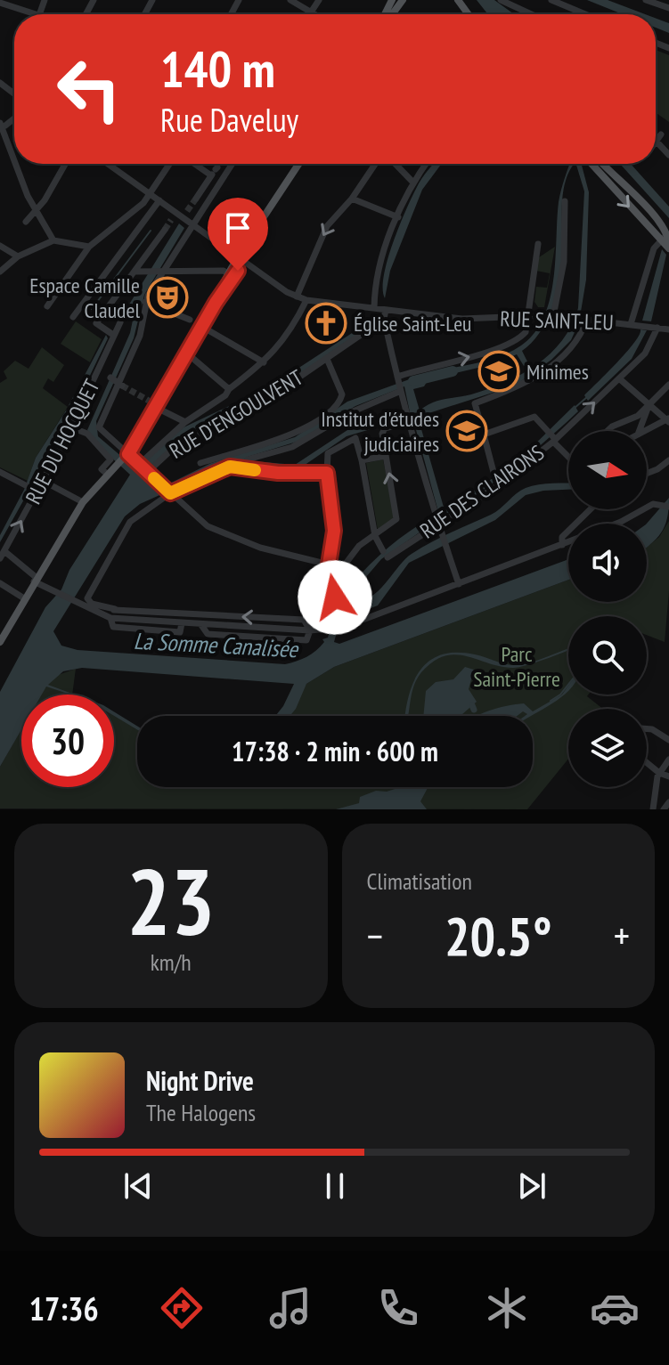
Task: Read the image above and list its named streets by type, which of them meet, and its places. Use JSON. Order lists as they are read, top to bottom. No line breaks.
{"streets":{"street":["RUE SAINT-LEU","RUE D'ENGOULVENT","RUE DU HOCQUET","RUE DES CLAIRONS"]},"crossings":[["RUE SAINT-LEU","RUE DES CLAIRONS"]],"water":["La Somme Canalisée"],"parks":["Parc Saint-Pierre"],"places":{"theatre":["Espace Camille Claudel"],"church":["Église Saint-Leu"],"school or university":["Minimes","Institut d'études judiciaires"]},"north":"right","page":{"turn":["140 m","Rue Daveluy"],"limit":"30","trip":"17:38 · 2 min · 600 m","tile":[["23","km/h"],"Climatisation"],"heat":["−","20.5°","+"],"song":["Night Drive","The Halogens"],"tabs":"17:36"}}
